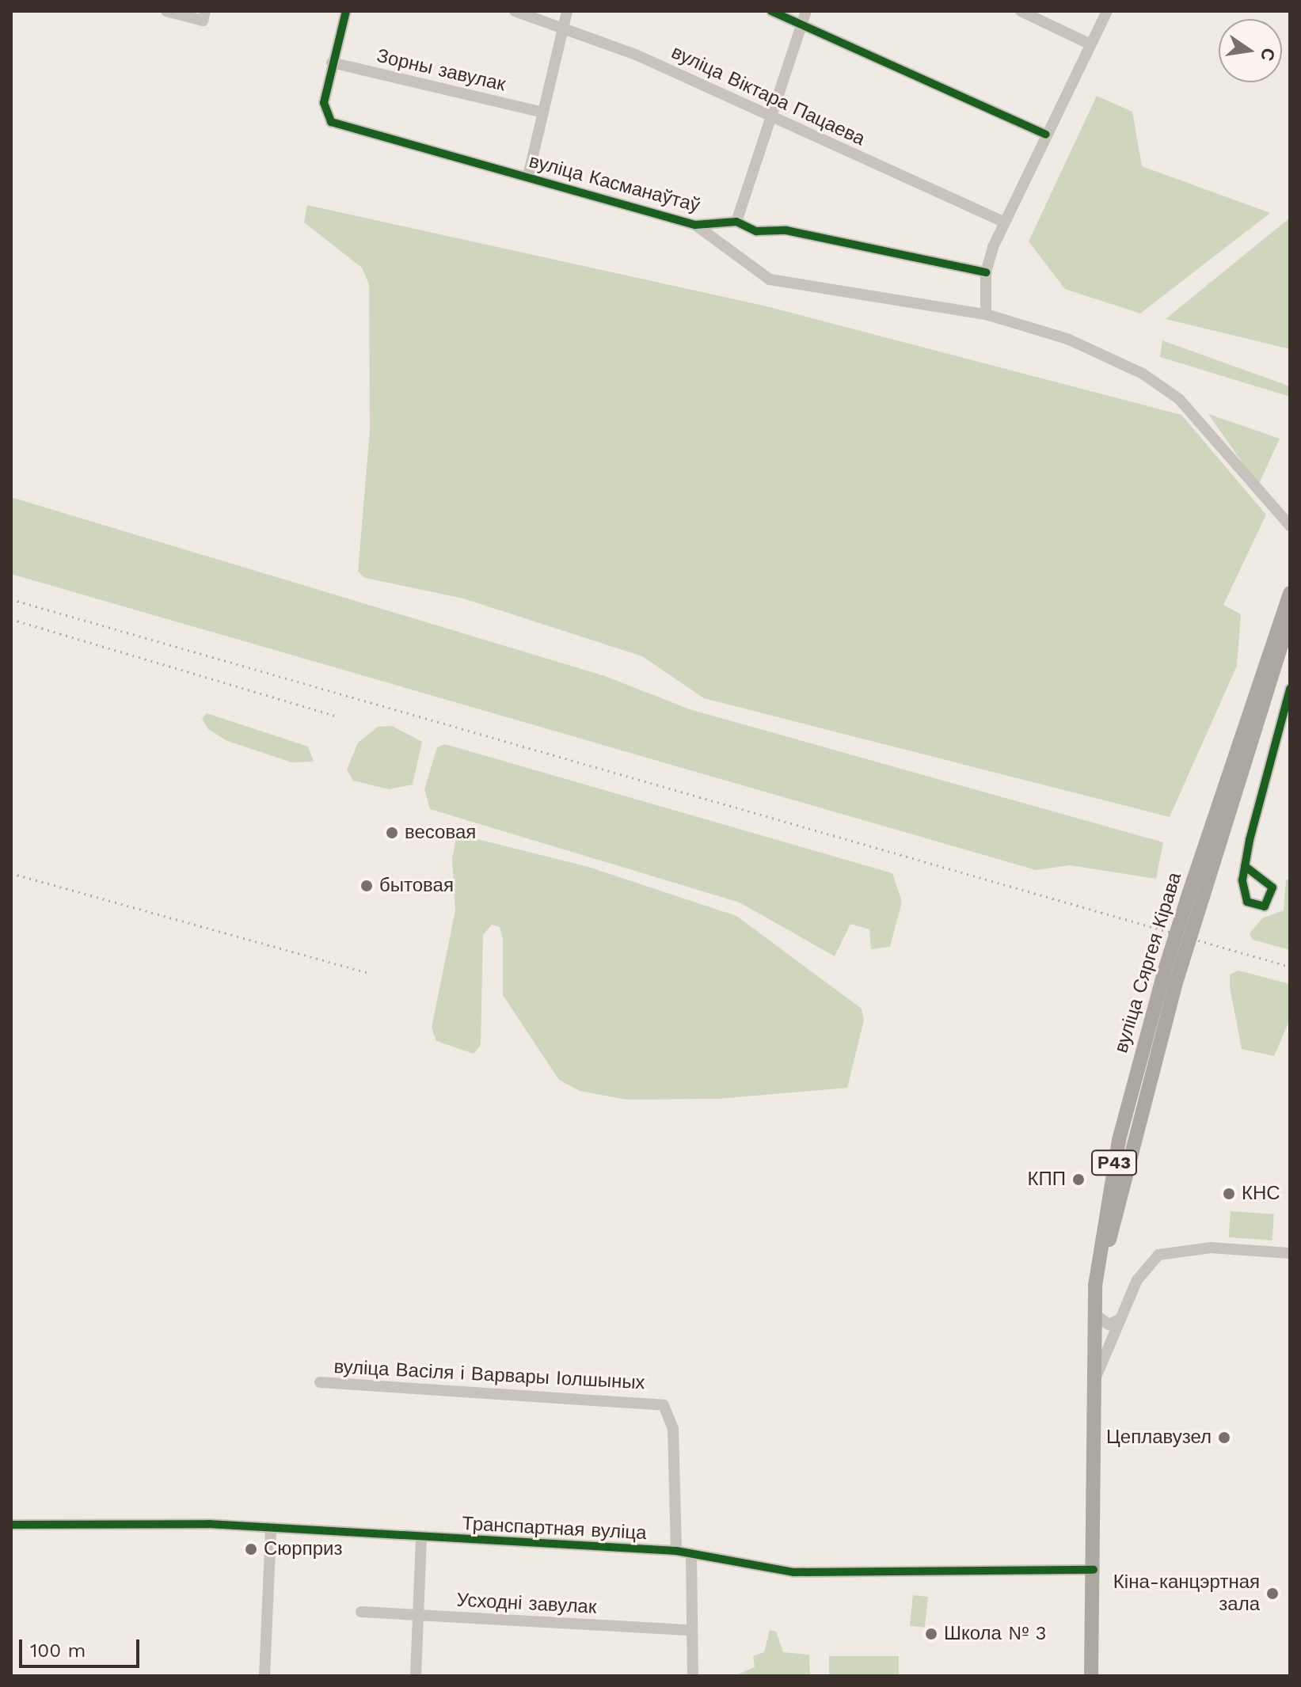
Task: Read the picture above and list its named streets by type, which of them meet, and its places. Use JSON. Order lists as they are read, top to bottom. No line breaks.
{"streets":{"main road":["вуліца Сяргея Кірава","Р43"],"street":["Зорны завулак","вуліца Віктара Пацаева","вуліца Касманаўтаў","вуліца Васіля і Варвары Іолшыных","Транспартная вуліца","Усходні завулак"]},"crossings":[["Зорны завулак","вуліца Касманаўтаў"],["вуліца Сяргея Кірава","Транспартная вуліца"],["вуліца Васіля і Варвары Іолшыных","Транспартная вуліца"]],"places":["весовая","бытовая","КПП","КНС","Цеплавузел","Сюрприз","Кіна-канцэртная зала","Школа № 3"],"scale_bar":"100 m","north":"right"}
